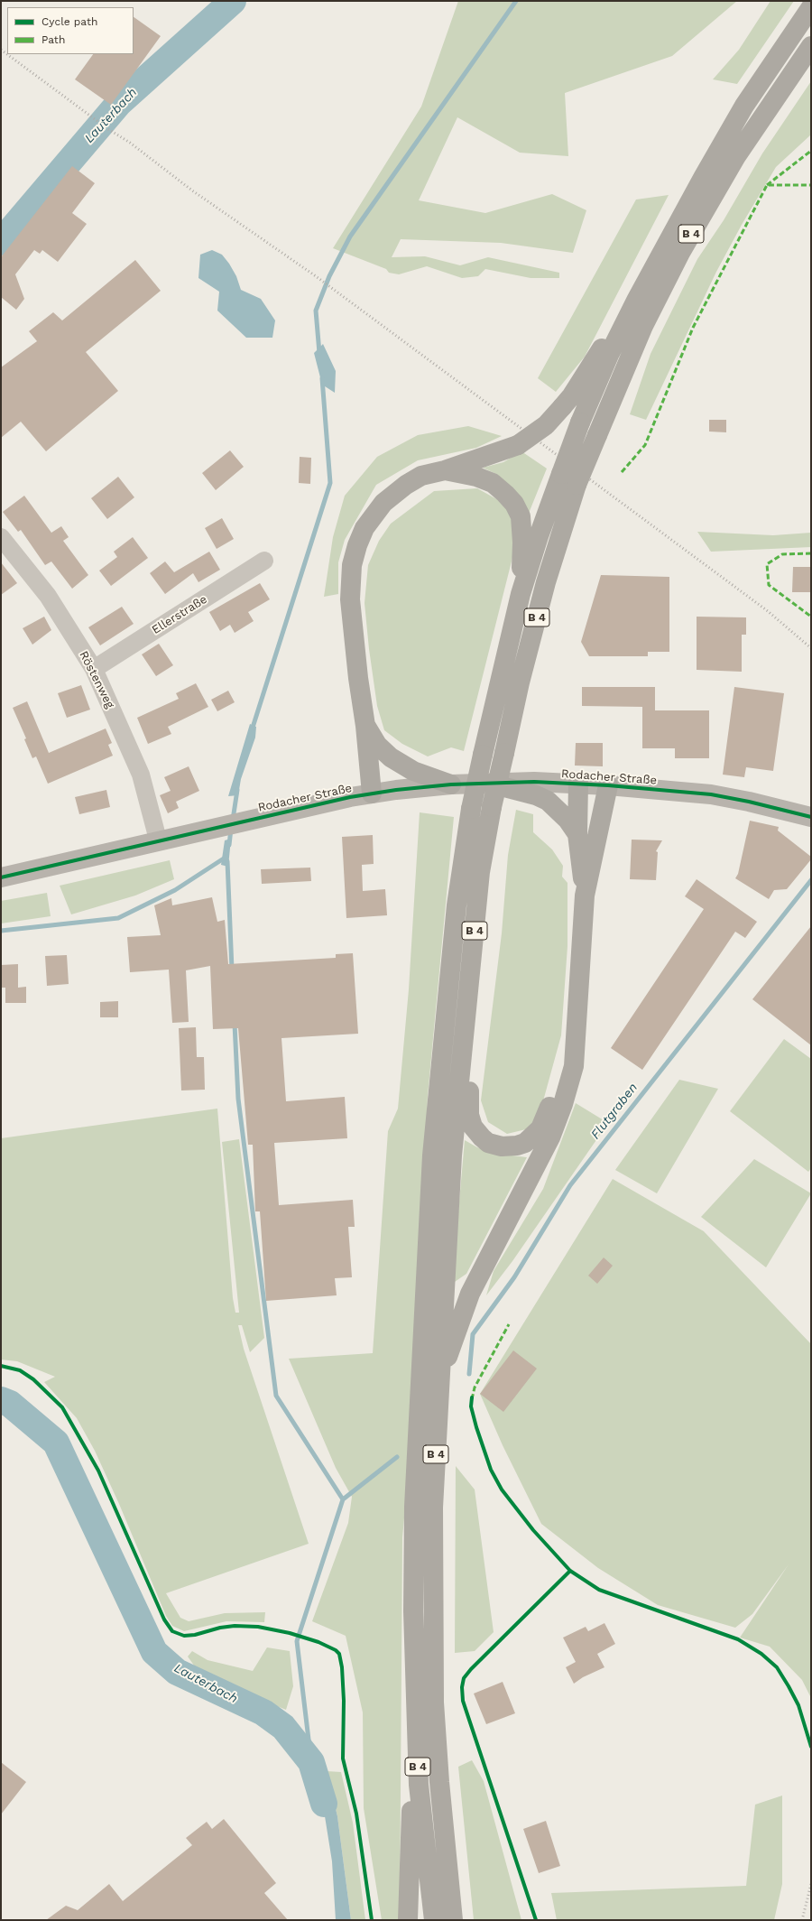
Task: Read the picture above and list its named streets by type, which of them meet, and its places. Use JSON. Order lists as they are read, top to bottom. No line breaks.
{"streets":{"highway":["B 4"],"street":["Ellerstraße","Röstenweg","Rodacher Straße"]},"crossings":[["Ellerstraße","Röstenweg"],["Röstenweg","Rodacher Straße"]],"water":["Lauterbach","Flutgraben"],"legend":["Cycle path","Path"]}
